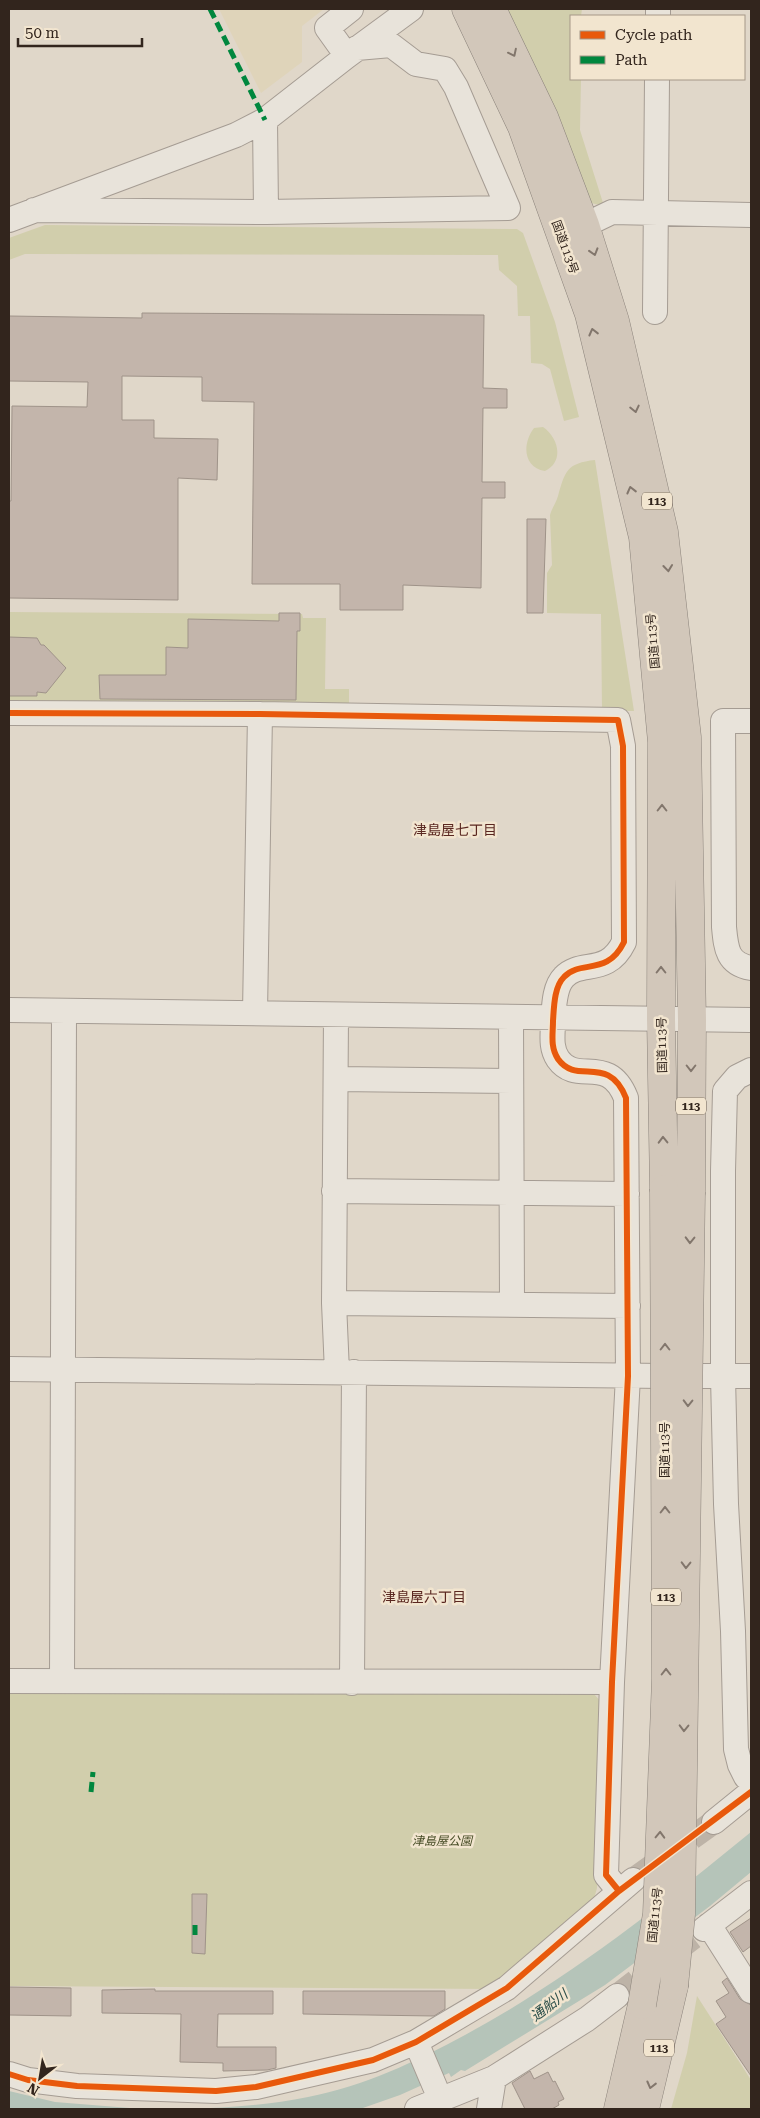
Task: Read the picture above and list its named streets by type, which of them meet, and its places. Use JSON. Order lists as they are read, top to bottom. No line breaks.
{"streets":{"highway":["国道113号","113"]},"districts":["津島屋七丁目","津島屋六丁目"],"water":["通船川"],"parks":["津島屋公園"],"legend":["Cycle path","Path"],"scale_bar":"50 m","north":"bottom left"}
